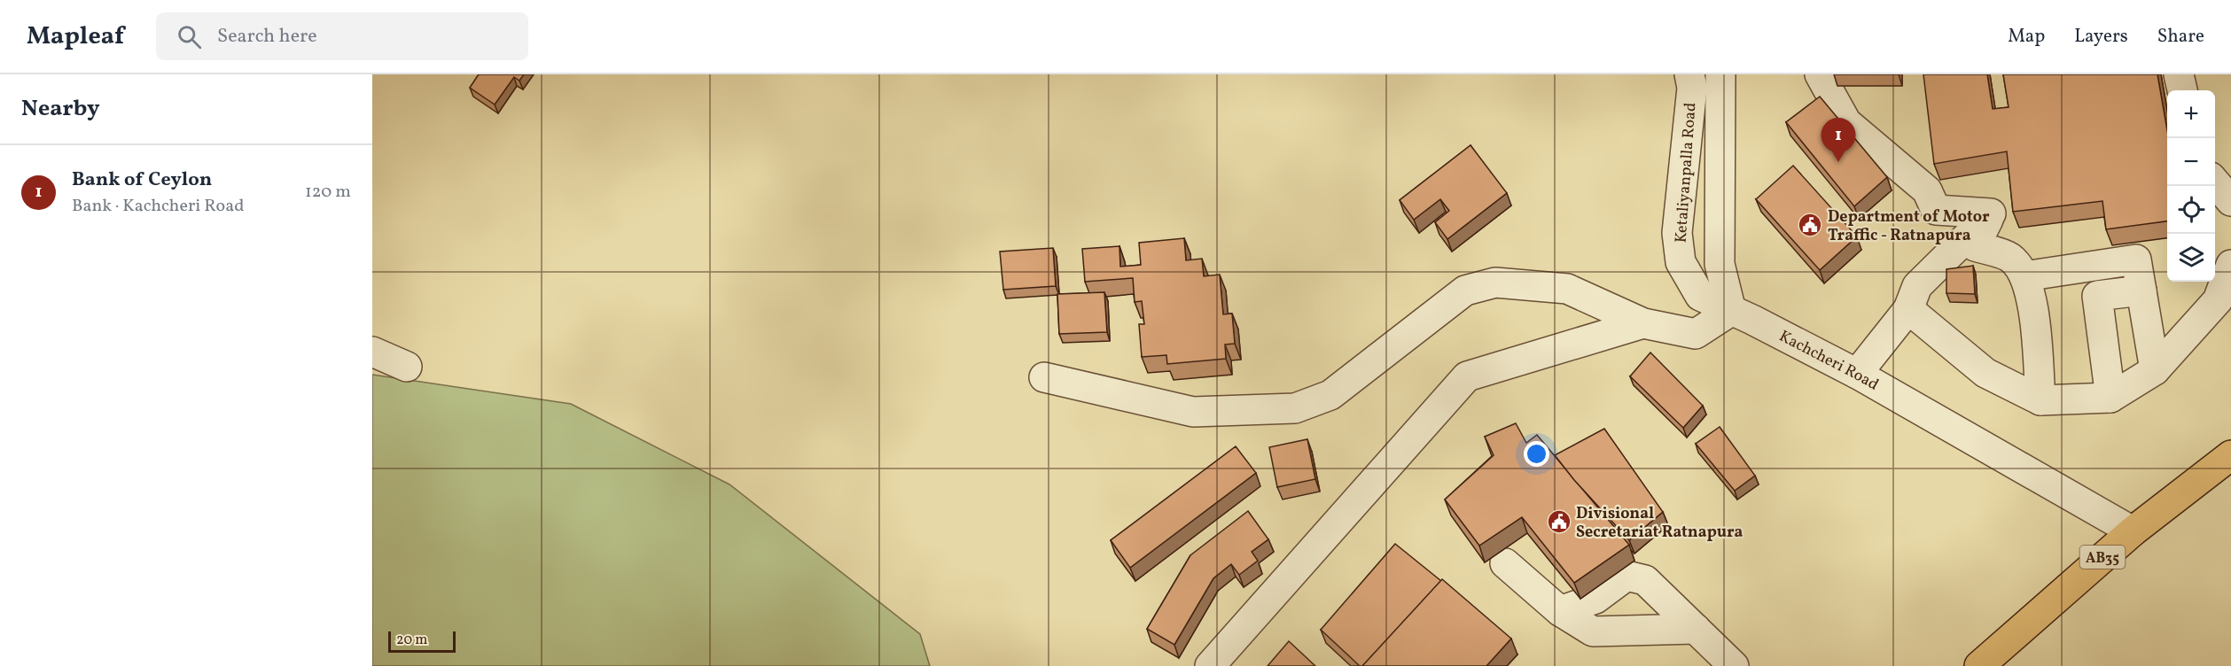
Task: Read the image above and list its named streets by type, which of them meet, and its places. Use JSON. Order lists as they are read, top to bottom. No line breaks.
{"streets":{"main road":["AB35"],"street":["Ketaliyanpalla Road","Kachcheri Road"]},"crossings":[["Ketaliyanpalla Road","Kachcheri Road"],["Kachcheri Road","AB35"]],"places":{"public building":["Department of Motor Traffic - Ratnapura","Divisional Secretariat Ratnapura"]},"scale_bar":"20 m","page":{"header":"Mapleaf","search":"Search here","nav":["Map","Layers","Share"],"heading":"Nearby","map_buttons":["+","−"],"pins":"1","list":[{"mark":"1","name":"Bank of Ceylon","note":"Bank · Kachcheri Road","value":"120 m"}],"scale":"20 m"}}
